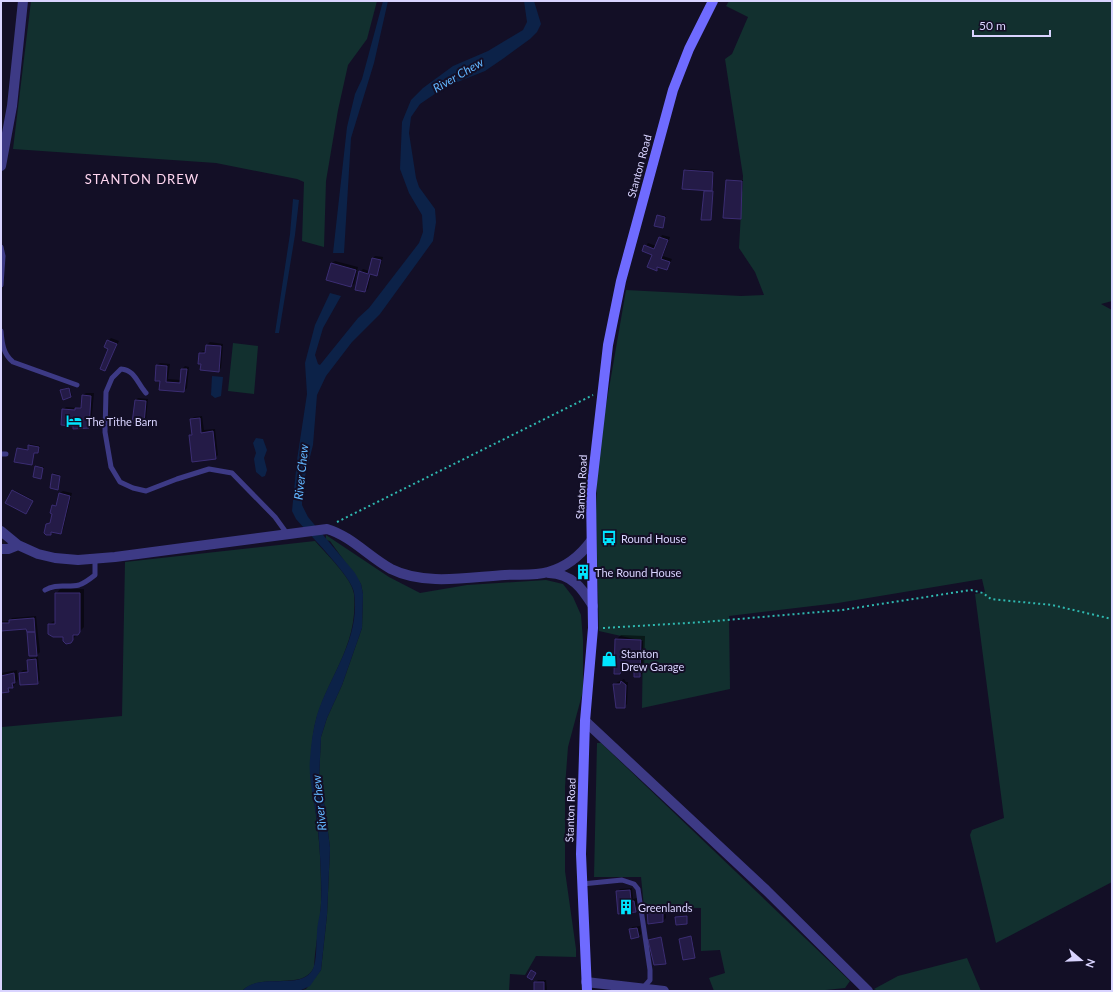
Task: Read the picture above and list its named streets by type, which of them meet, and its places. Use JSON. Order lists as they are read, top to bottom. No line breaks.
{"streets":{"main road":["Stanton Road"]},"districts":["STANTON DREW"],"water":["River Chew"],"places":{"hotel":["The Tithe Barn"],"bus stop":["Round House"],"building":["The Round House","Greenlands"],"shop":["Stanton Drew Garage"]},"scale_bar":"50 m","north":"right"}
